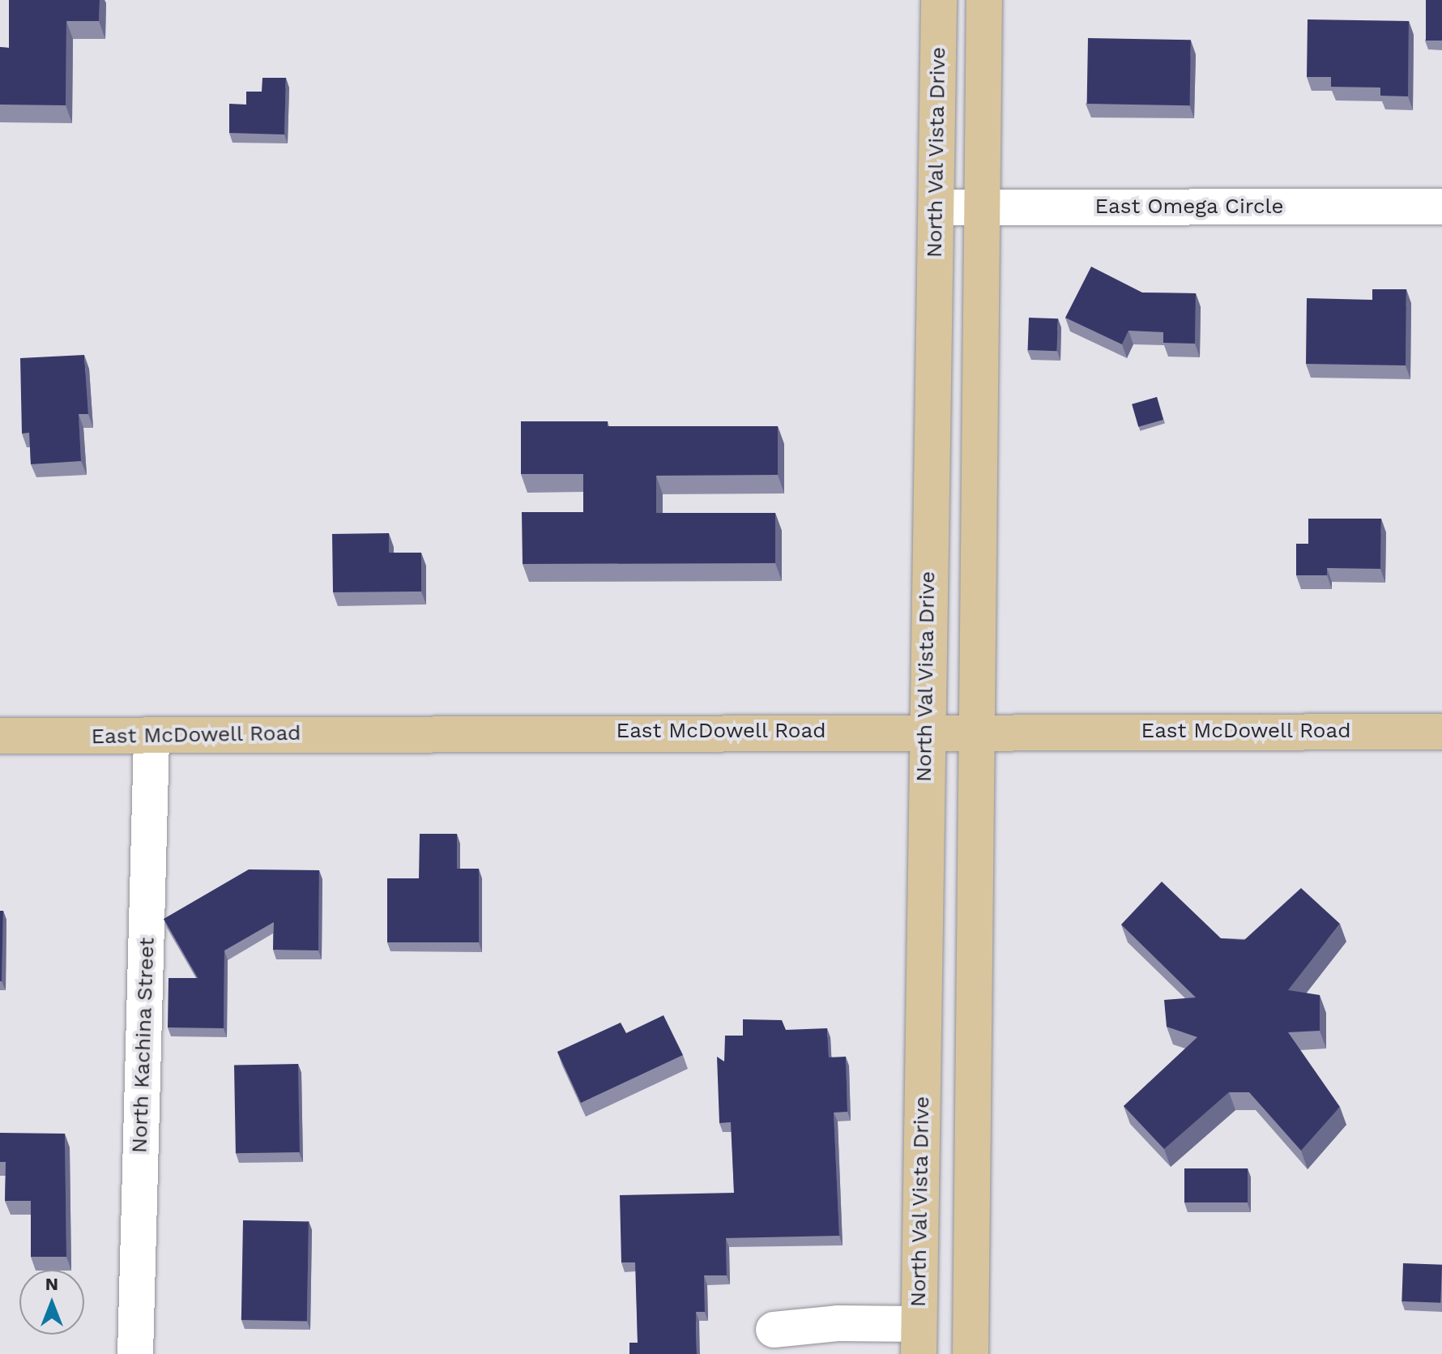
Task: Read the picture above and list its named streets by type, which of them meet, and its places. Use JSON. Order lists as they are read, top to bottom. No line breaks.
{"streets":{"main road":["North Val Vista Drive","East McDowell Road"],"street":["East Omega Circle","North Kachina Street"]},"crossings":[["North Val Vista Drive","East Omega Circle"],["North Val Vista Drive","East McDowell Road"],["East McDowell Road","North Kachina Street"]],"north":"top"}
